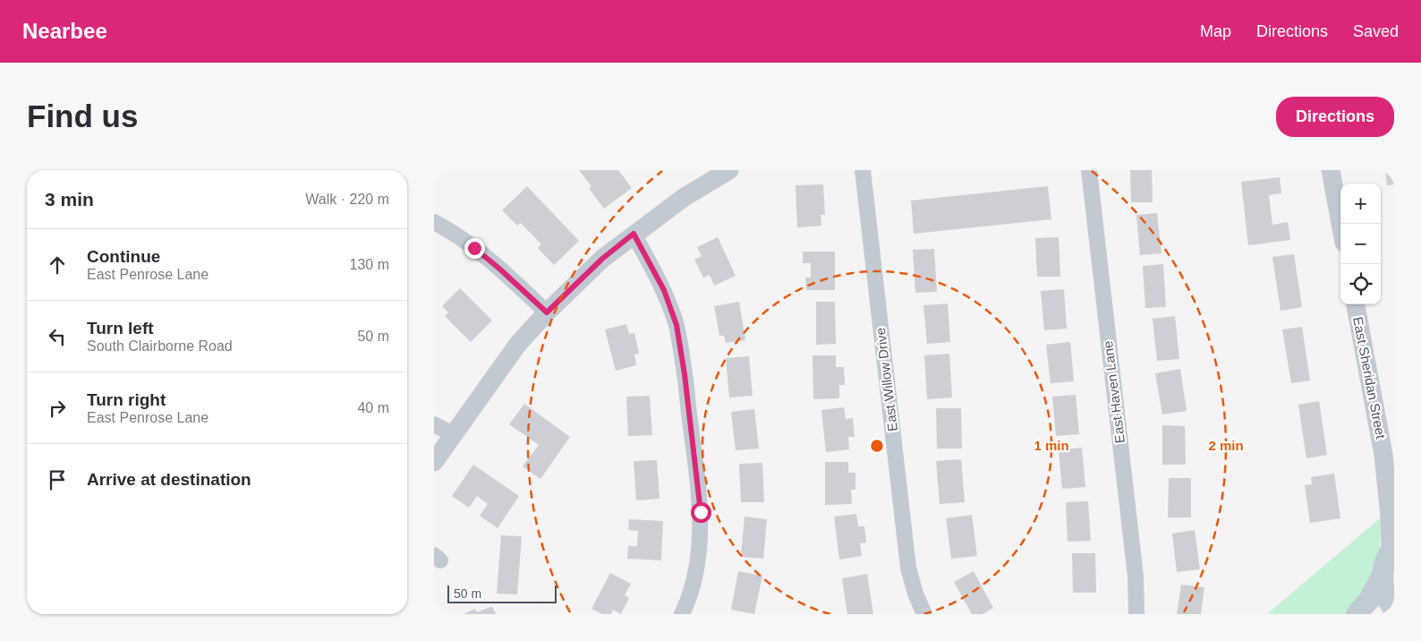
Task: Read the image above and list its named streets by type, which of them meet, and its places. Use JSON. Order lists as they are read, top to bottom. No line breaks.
{"streets":{"street":["East Sheridan Street","East Willow Drive","East Haven Lane"]},"scale_bar":"50 m","page":{"header":"Nearbee","nav":["Map","Directions","Saved"],"buttons":"Directions","title":"Find us","heading":["3 min","Walk · 220 m"],"map_buttons":["+","−"],"list":[["Continue","East Penrose Lane","130 m"],["Turn left","South Clairborne Road","50 m"],["Turn right","East Penrose Lane","40 m"],"Arrive at destination"],"scale":"50 m"},"rings":["1 min","2 min"]}
